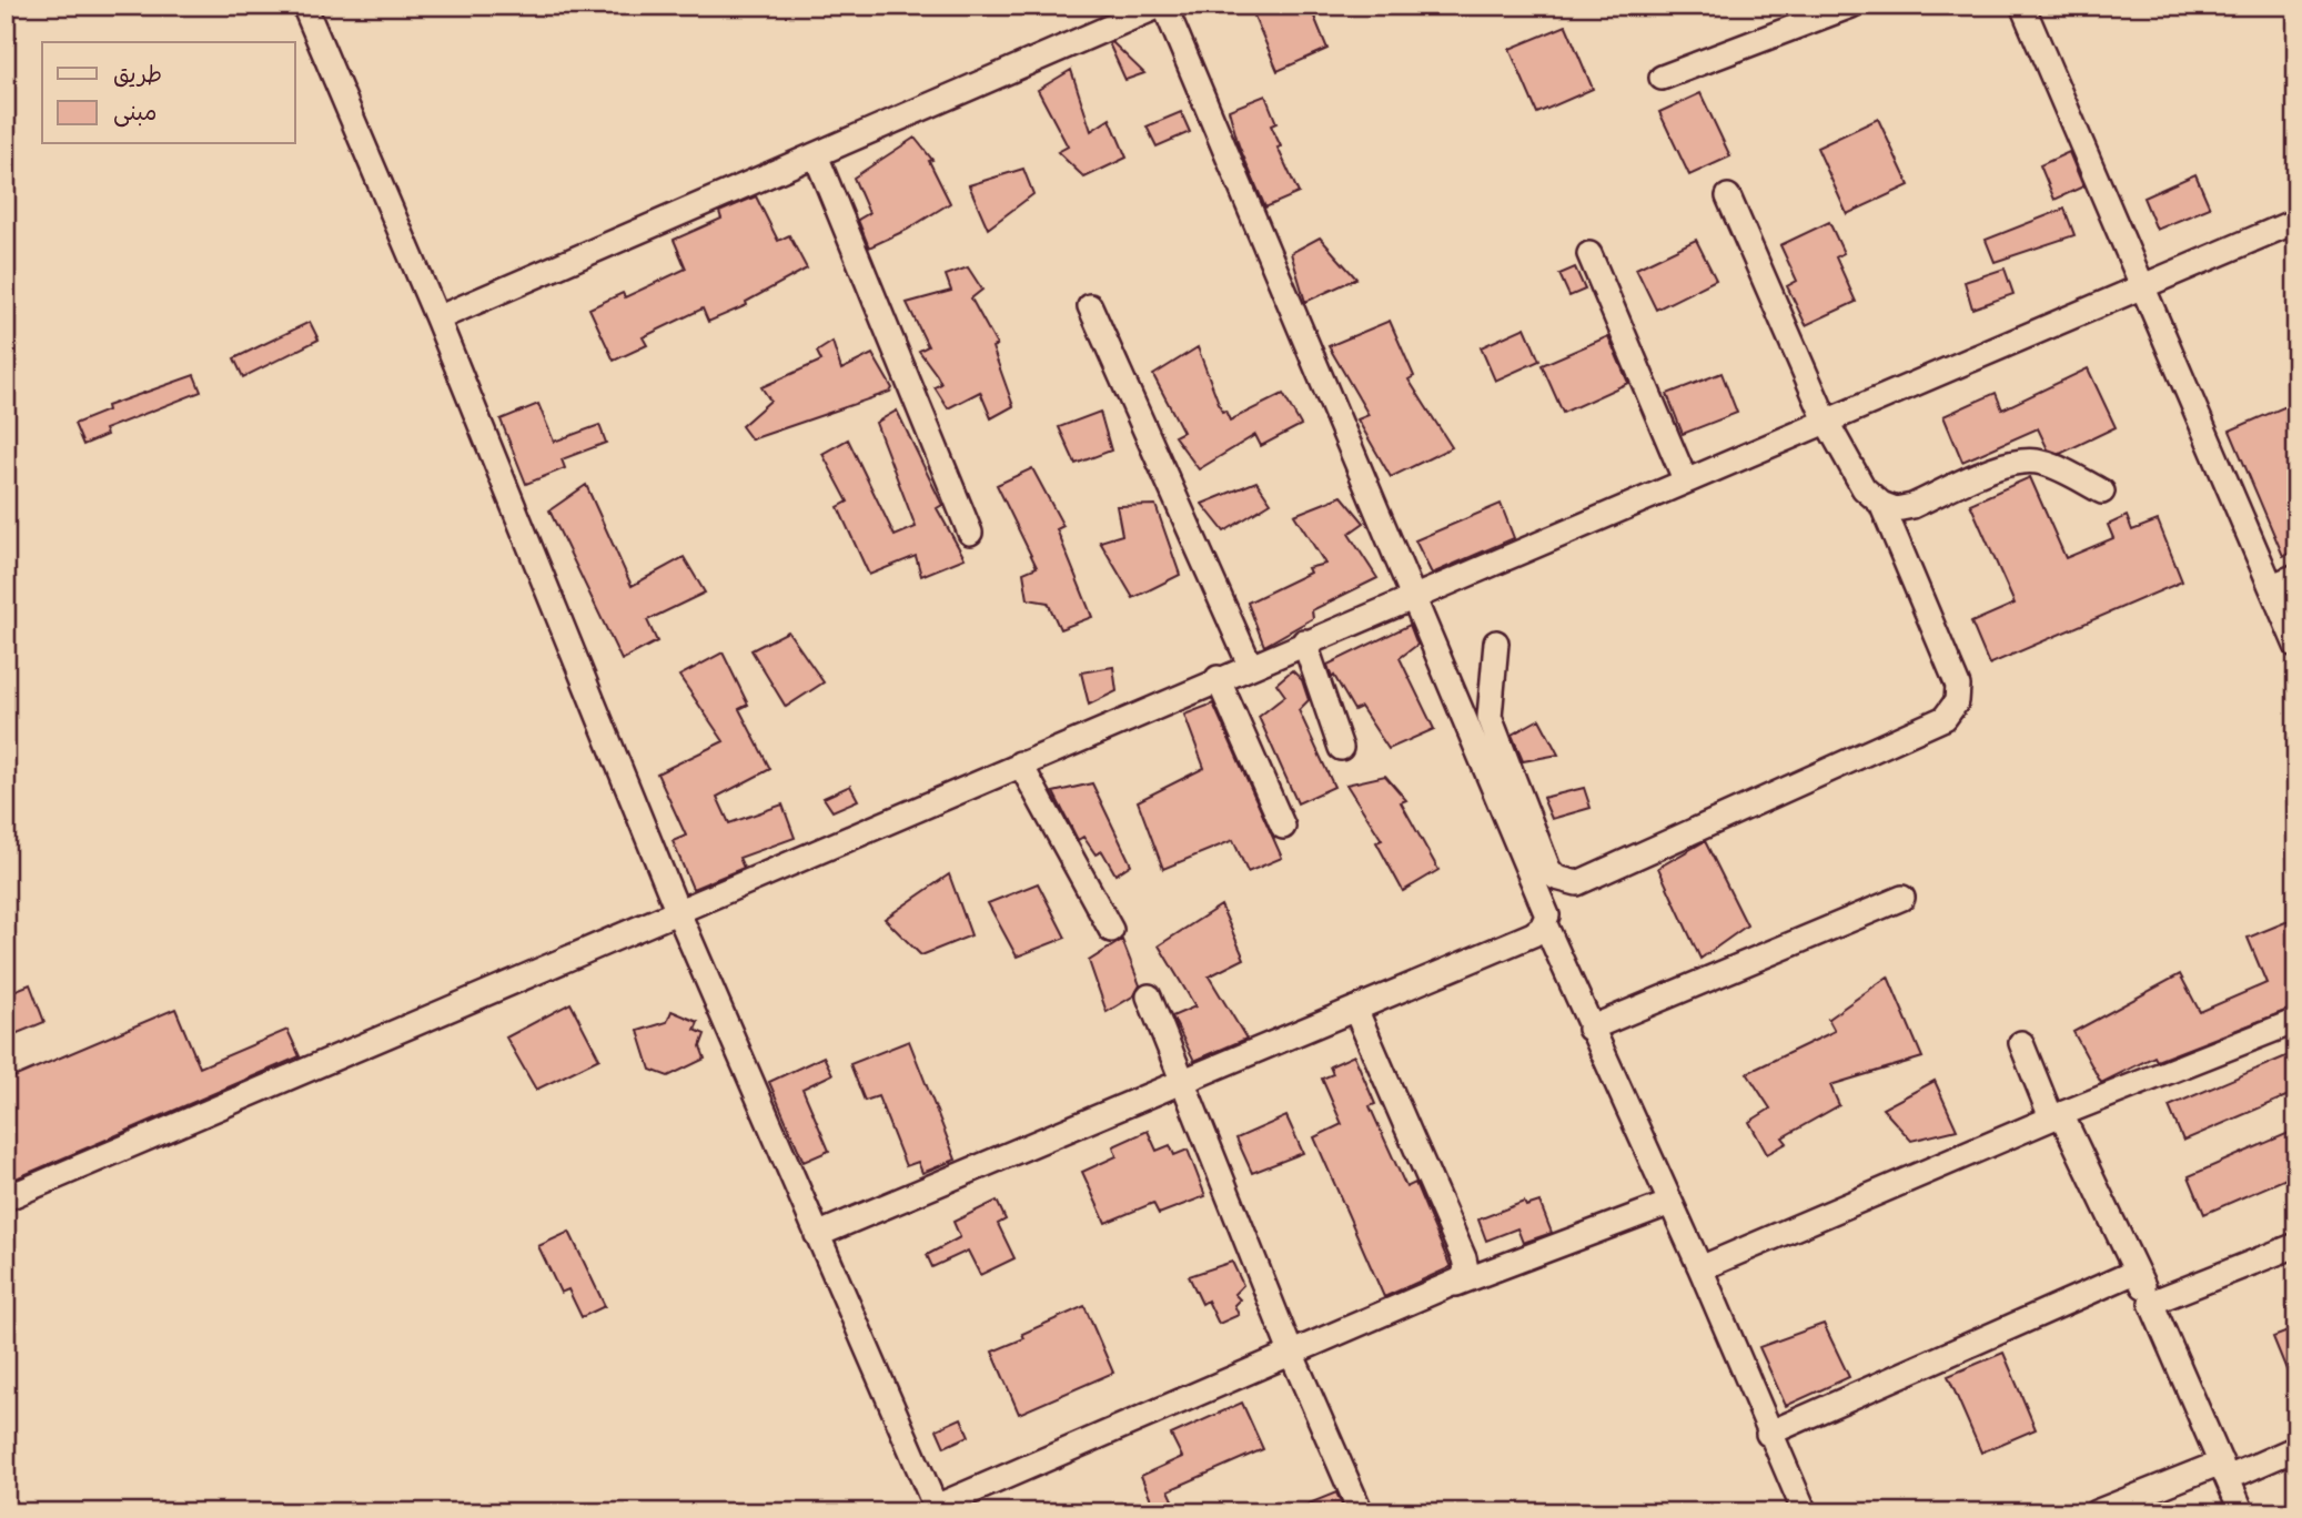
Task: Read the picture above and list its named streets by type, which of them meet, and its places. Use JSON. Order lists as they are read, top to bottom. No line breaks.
{"legend":["طريق","مبنى"]}
